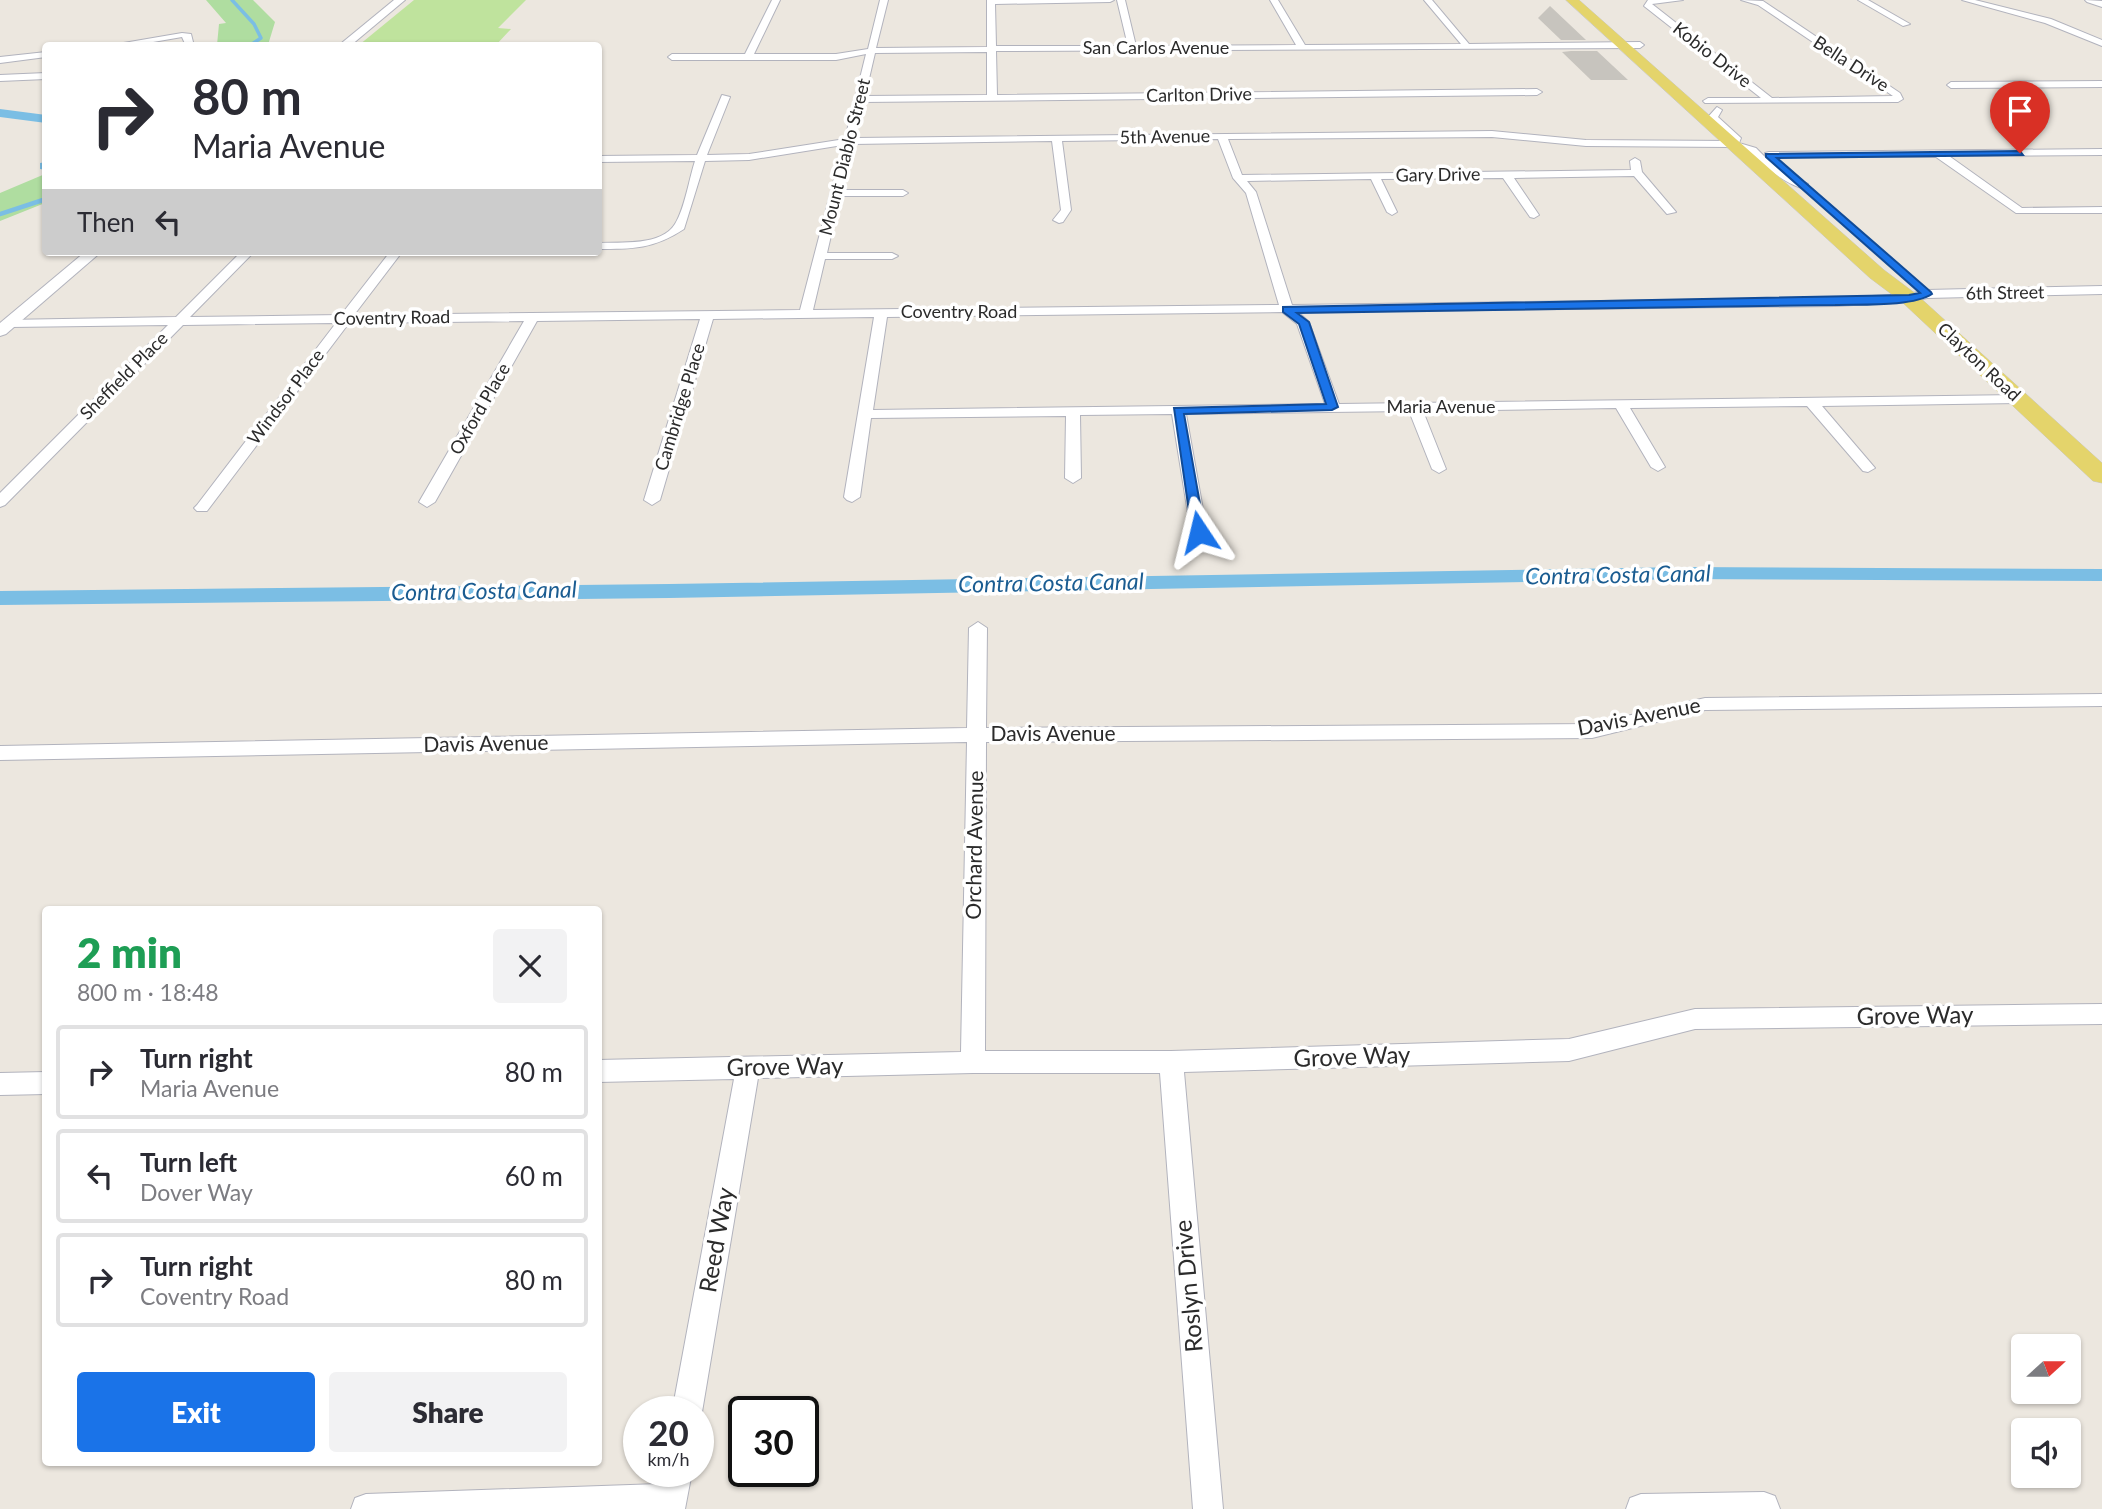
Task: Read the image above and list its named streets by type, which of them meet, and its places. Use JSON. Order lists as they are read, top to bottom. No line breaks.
{"streets":{"main road":["Clayton Road"],"street":["San Carlos Avenue","Kobio Drive","Bella Drive","Carlton Drive","5th Avenue","Mount Diablo Street","Gary Drive","6th Street","Coventry Road","Sheffield Place","Windsor Place","Cambridge Place","Maria Avenue","Oxford Place","Davis Avenue","Orchard Avenue","Grove Way","Reed Way","Roslyn Drive"]},"crossings":[["San Carlos Avenue","Mount Diablo Street"],["San Carlos Avenue","Clayton Road"],["Kobio Drive","Bella Drive"],["Carlton Drive","Mount Diablo Street"],["5th Avenue","Mount Diablo Street"],["5th Avenue","Clayton Road"],["Mount Diablo Street","Coventry Road"],["6th Street","Coventry Road"],["6th Street","Clayton Road"],["Coventry Road","Clayton Road"],["Coventry Road","Sheffield Place"],["Coventry Road","Windsor Place"],["Coventry Road","Cambridge Place"],["Coventry Road","Oxford Place"],["Clayton Road","Maria Avenue"],["Davis Avenue","Orchard Avenue"],["Orchard Avenue","Grove Way"],["Grove Way","Reed Way"],["Grove Way","Roslyn Drive"]],"water":["Contra Costa Canal"],"north":"right","page":{"turn":["80 m","Maria Avenue"],"then":"Then","heading":["2 min","800 m · 18:48"],"list":[{"name":"Turn right","note":"Maria Avenue","value":"80 m"},{"name":"Turn left","note":"Dover Way","value":"60 m"},{"name":"Turn right","note":"Coventry Road","value":"80 m"}],"buttons":["Exit","Share"],"speed":"20 km/h","limit":"30"}}
